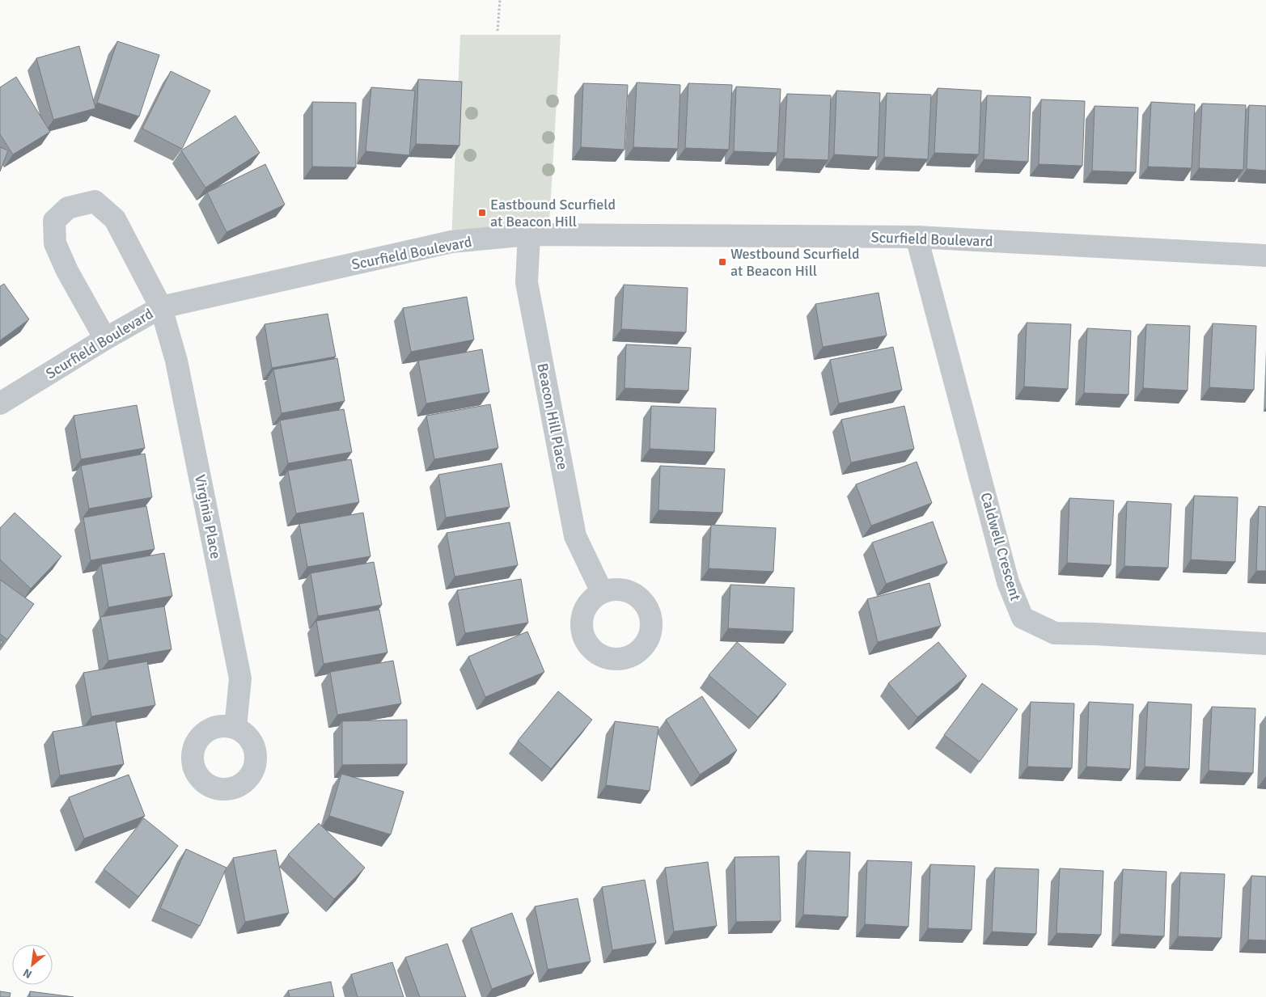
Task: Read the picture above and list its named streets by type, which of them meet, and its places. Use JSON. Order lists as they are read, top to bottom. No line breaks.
{"streets":{"street":["Scurfield Boulevard","Beacon Hill Place","Virginia Place","Caldwell Crescent"]},"crossings":[["Scurfield Boulevard","Beacon Hill Place"],["Scurfield Boulevard","Virginia Place"],["Scurfield Boulevard","Caldwell Crescent"]],"places":{"transit":["Eastbound Scurfield at Beacon Hill","Westbound Scurfield at Beacon Hill"]},"north":"bottom left"}
